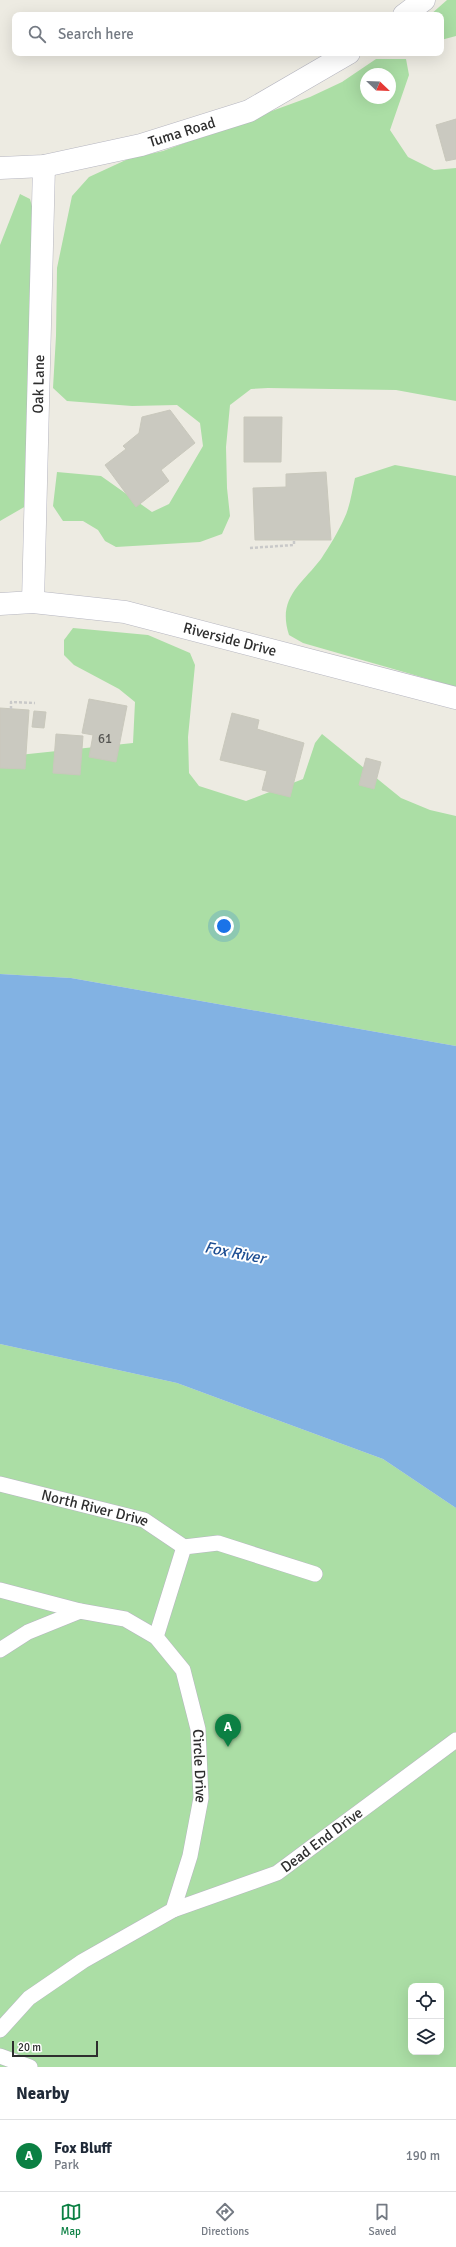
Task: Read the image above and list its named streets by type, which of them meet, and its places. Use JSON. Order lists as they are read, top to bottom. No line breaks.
{"streets":{"street":["Tuma Road","Oak Lane","Riverside Drive"],"lane":["North River Drive","Circle Drive","Dead End Drive"]},"crossings":[["Tuma Road","Oak Lane"],["Oak Lane","Riverside Drive"],["Circle Drive","Dead End Drive"]],"water":["Fox River"],"house_numbers":["61"],"scale_bar":"20 m","north":"bottom right","page":{"search":"Search here","pins":"A","scale":"20 m","heading":"Nearby","list":[{"mark":"A","name":"Fox Bluff","note":"Park","value":"190 m"}],"nav":["Map","Directions","Saved"]}}
